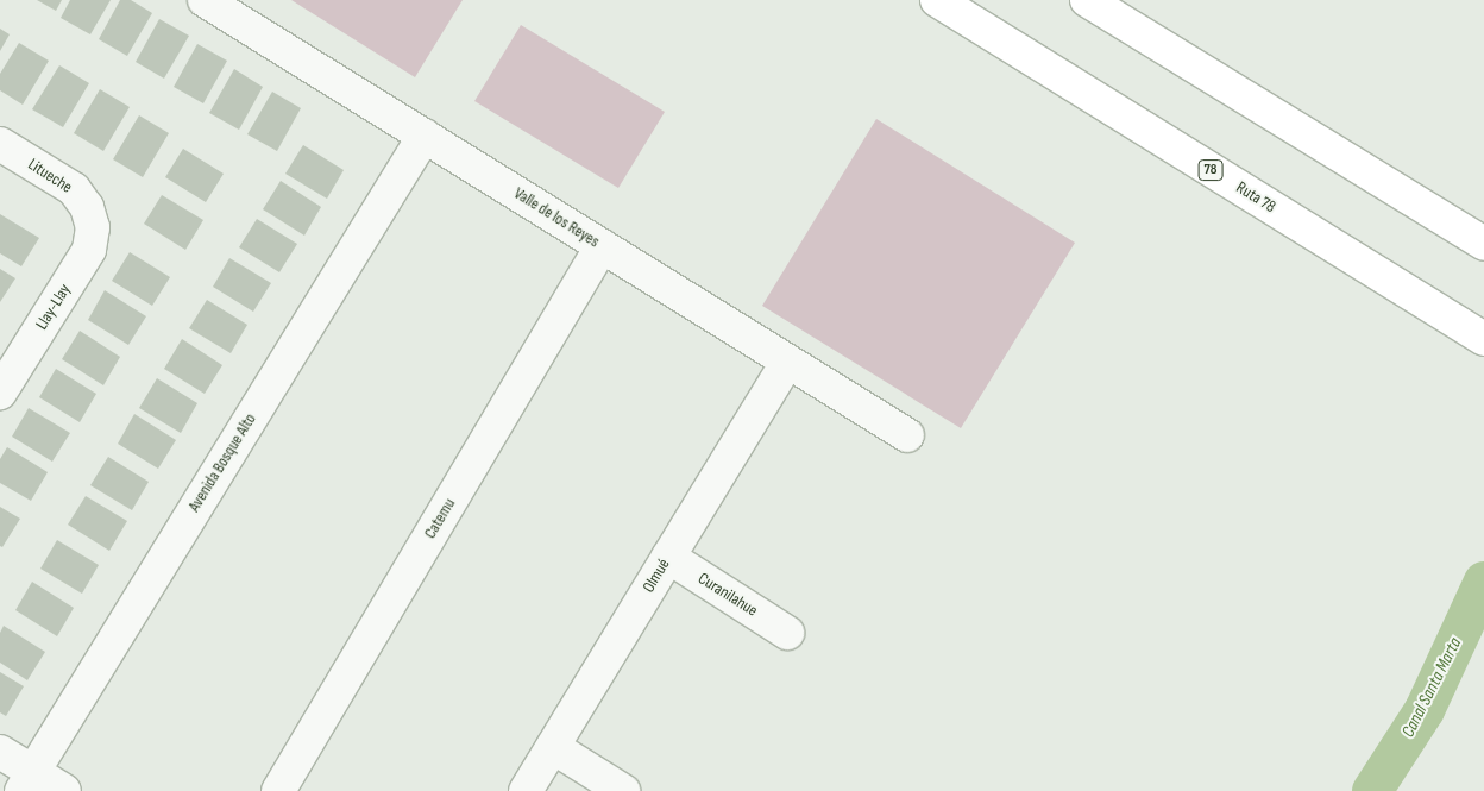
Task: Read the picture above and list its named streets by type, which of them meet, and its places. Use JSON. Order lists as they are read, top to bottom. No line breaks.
{"streets":{"highway":["78","Ruta 78"],"street":["Litueche","Valle de los Reyes","Llay-Llay","Avenida Bosque Alto","Catemu","Olmué","Curanilahue"]},"crossings":[["Litueche","Llay-Llay"],["Valle de los Reyes","Avenida Bosque Alto"],["Valle de los Reyes","Catemu"],["Valle de los Reyes","Olmué"],["Olmué","Curanilahue"]],"water":["Canal Santa Marta"]}
